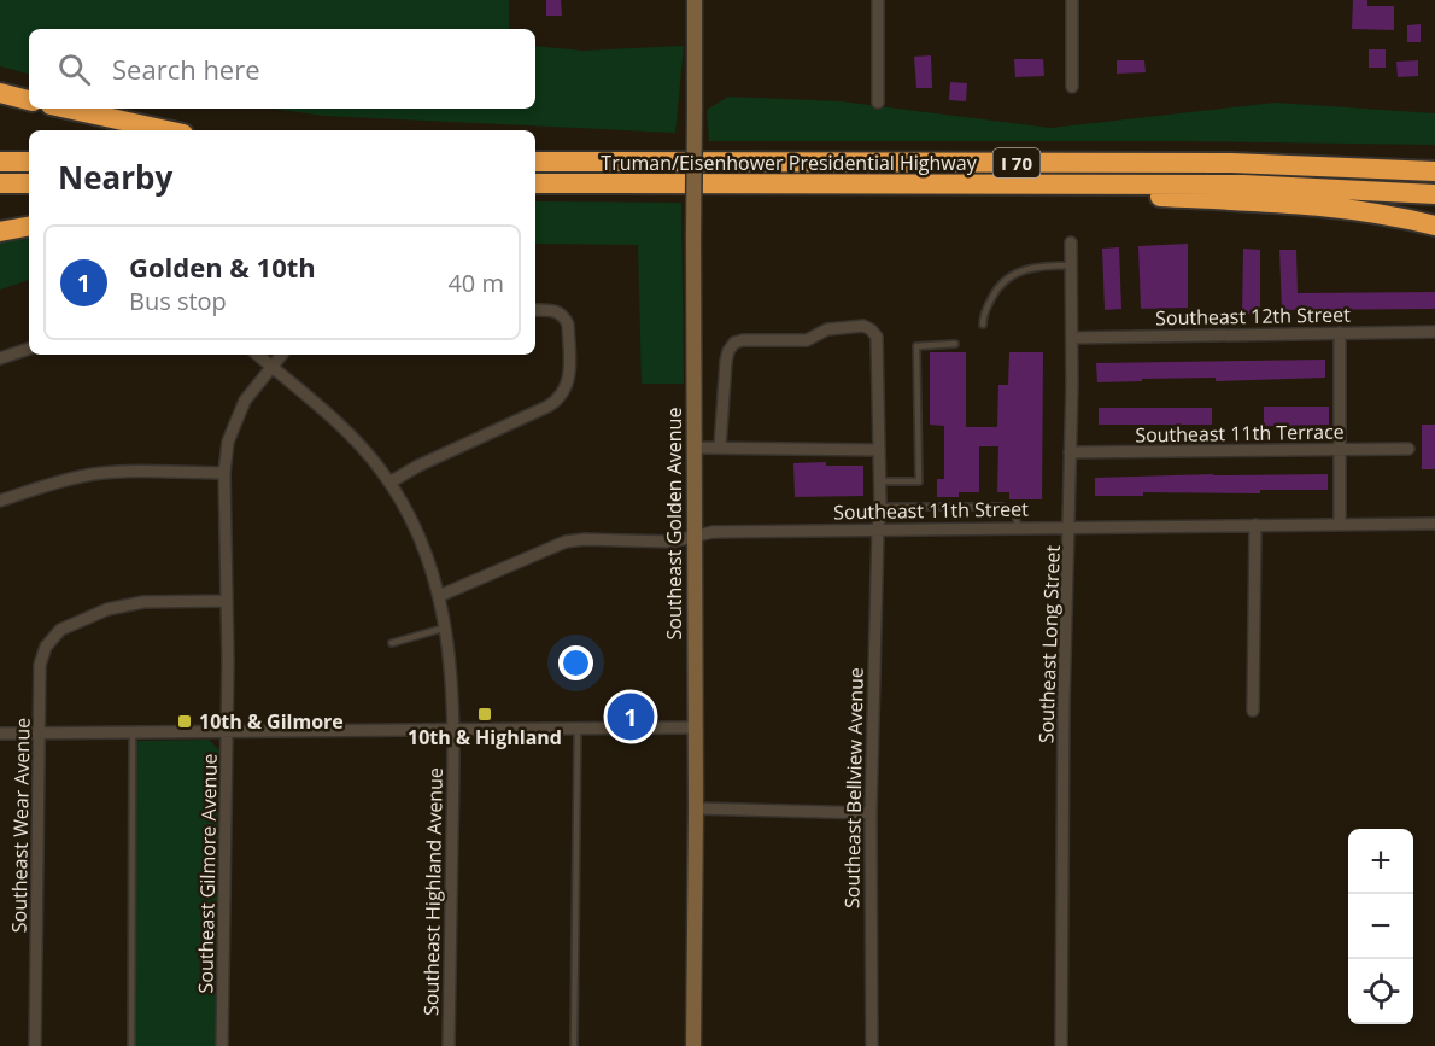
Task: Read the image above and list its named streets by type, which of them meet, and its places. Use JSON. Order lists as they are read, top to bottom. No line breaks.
{"streets":{"highway":["Truman/Eisenhower Presidential Highway","I 70"],"street":["Southeast 12th Street","Southeast 11th Terrace","Southeast 11th Street","Southeast Golden Avenue","Southeast Long Street","Southeast Bellview Avenue","Southeast Wear Avenue","Southeast Gilmore Avenue","Southeast Highland Avenue"]},"crossings":[["Southeast 12th Street","Southeast Long Street"],["Southeast 11th Terrace","Southeast Long Street"],["Southeast 11th Street","Southeast Golden Avenue"],["Southeast 11th Street","Southeast Long Street"],["Southeast 11th Street","Southeast Bellview Avenue"],["Southeast 11th Street","Southeast Highland Avenue"],["Southeast Wear Avenue","Southeast Gilmore Avenue"],["Southeast Gilmore Avenue","Southeast Highland Avenue"]],"places":{"transit":["10th & Highland","10th & Gilmore"]},"page":{"search":"Search here","heading":"Nearby","list":[{"mark":"1","name":"Golden & 10th","note":"Bus stop","value":"40 m"}],"pins":"1","map_buttons":["+","−"]}}
